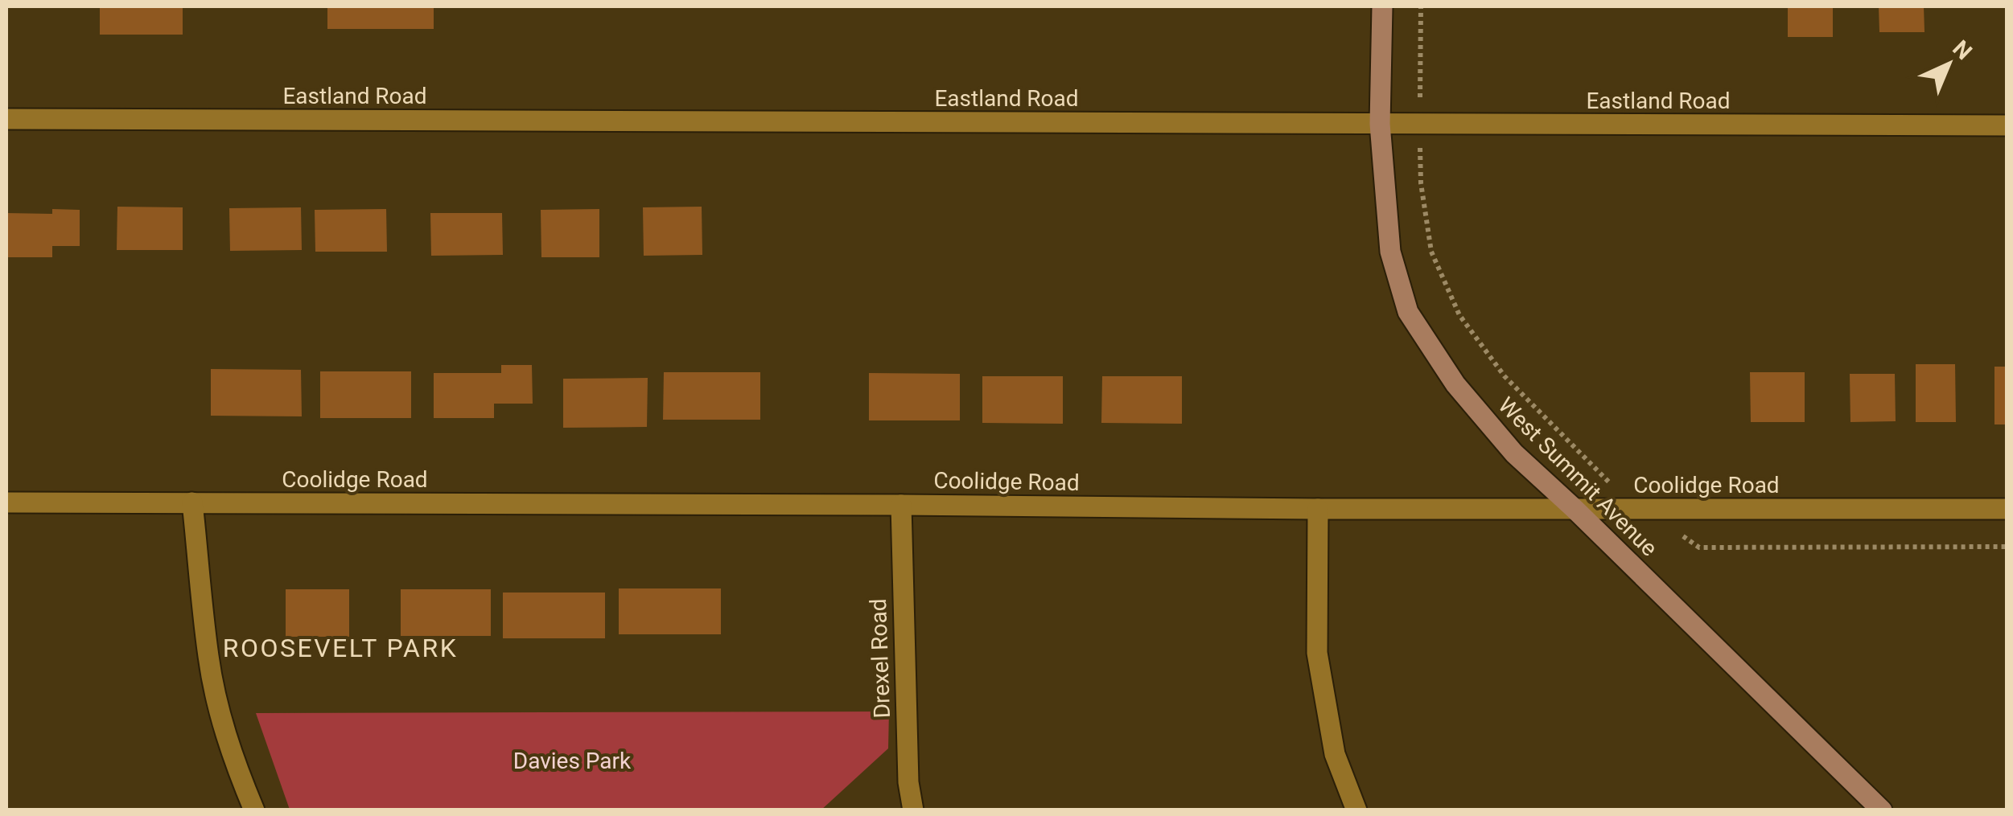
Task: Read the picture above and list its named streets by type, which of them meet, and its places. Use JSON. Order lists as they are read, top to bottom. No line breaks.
{"streets":{"street":["Eastland Road","West Summit Avenue","Coolidge Road","Drexel Road"]},"crossings":[["Eastland Road","West Summit Avenue"],["West Summit Avenue","Coolidge Road"],["Coolidge Road","Drexel Road"]],"districts":["ROOSEVELT PARK"],"parks":["Davies Park"],"north":"top right"}
